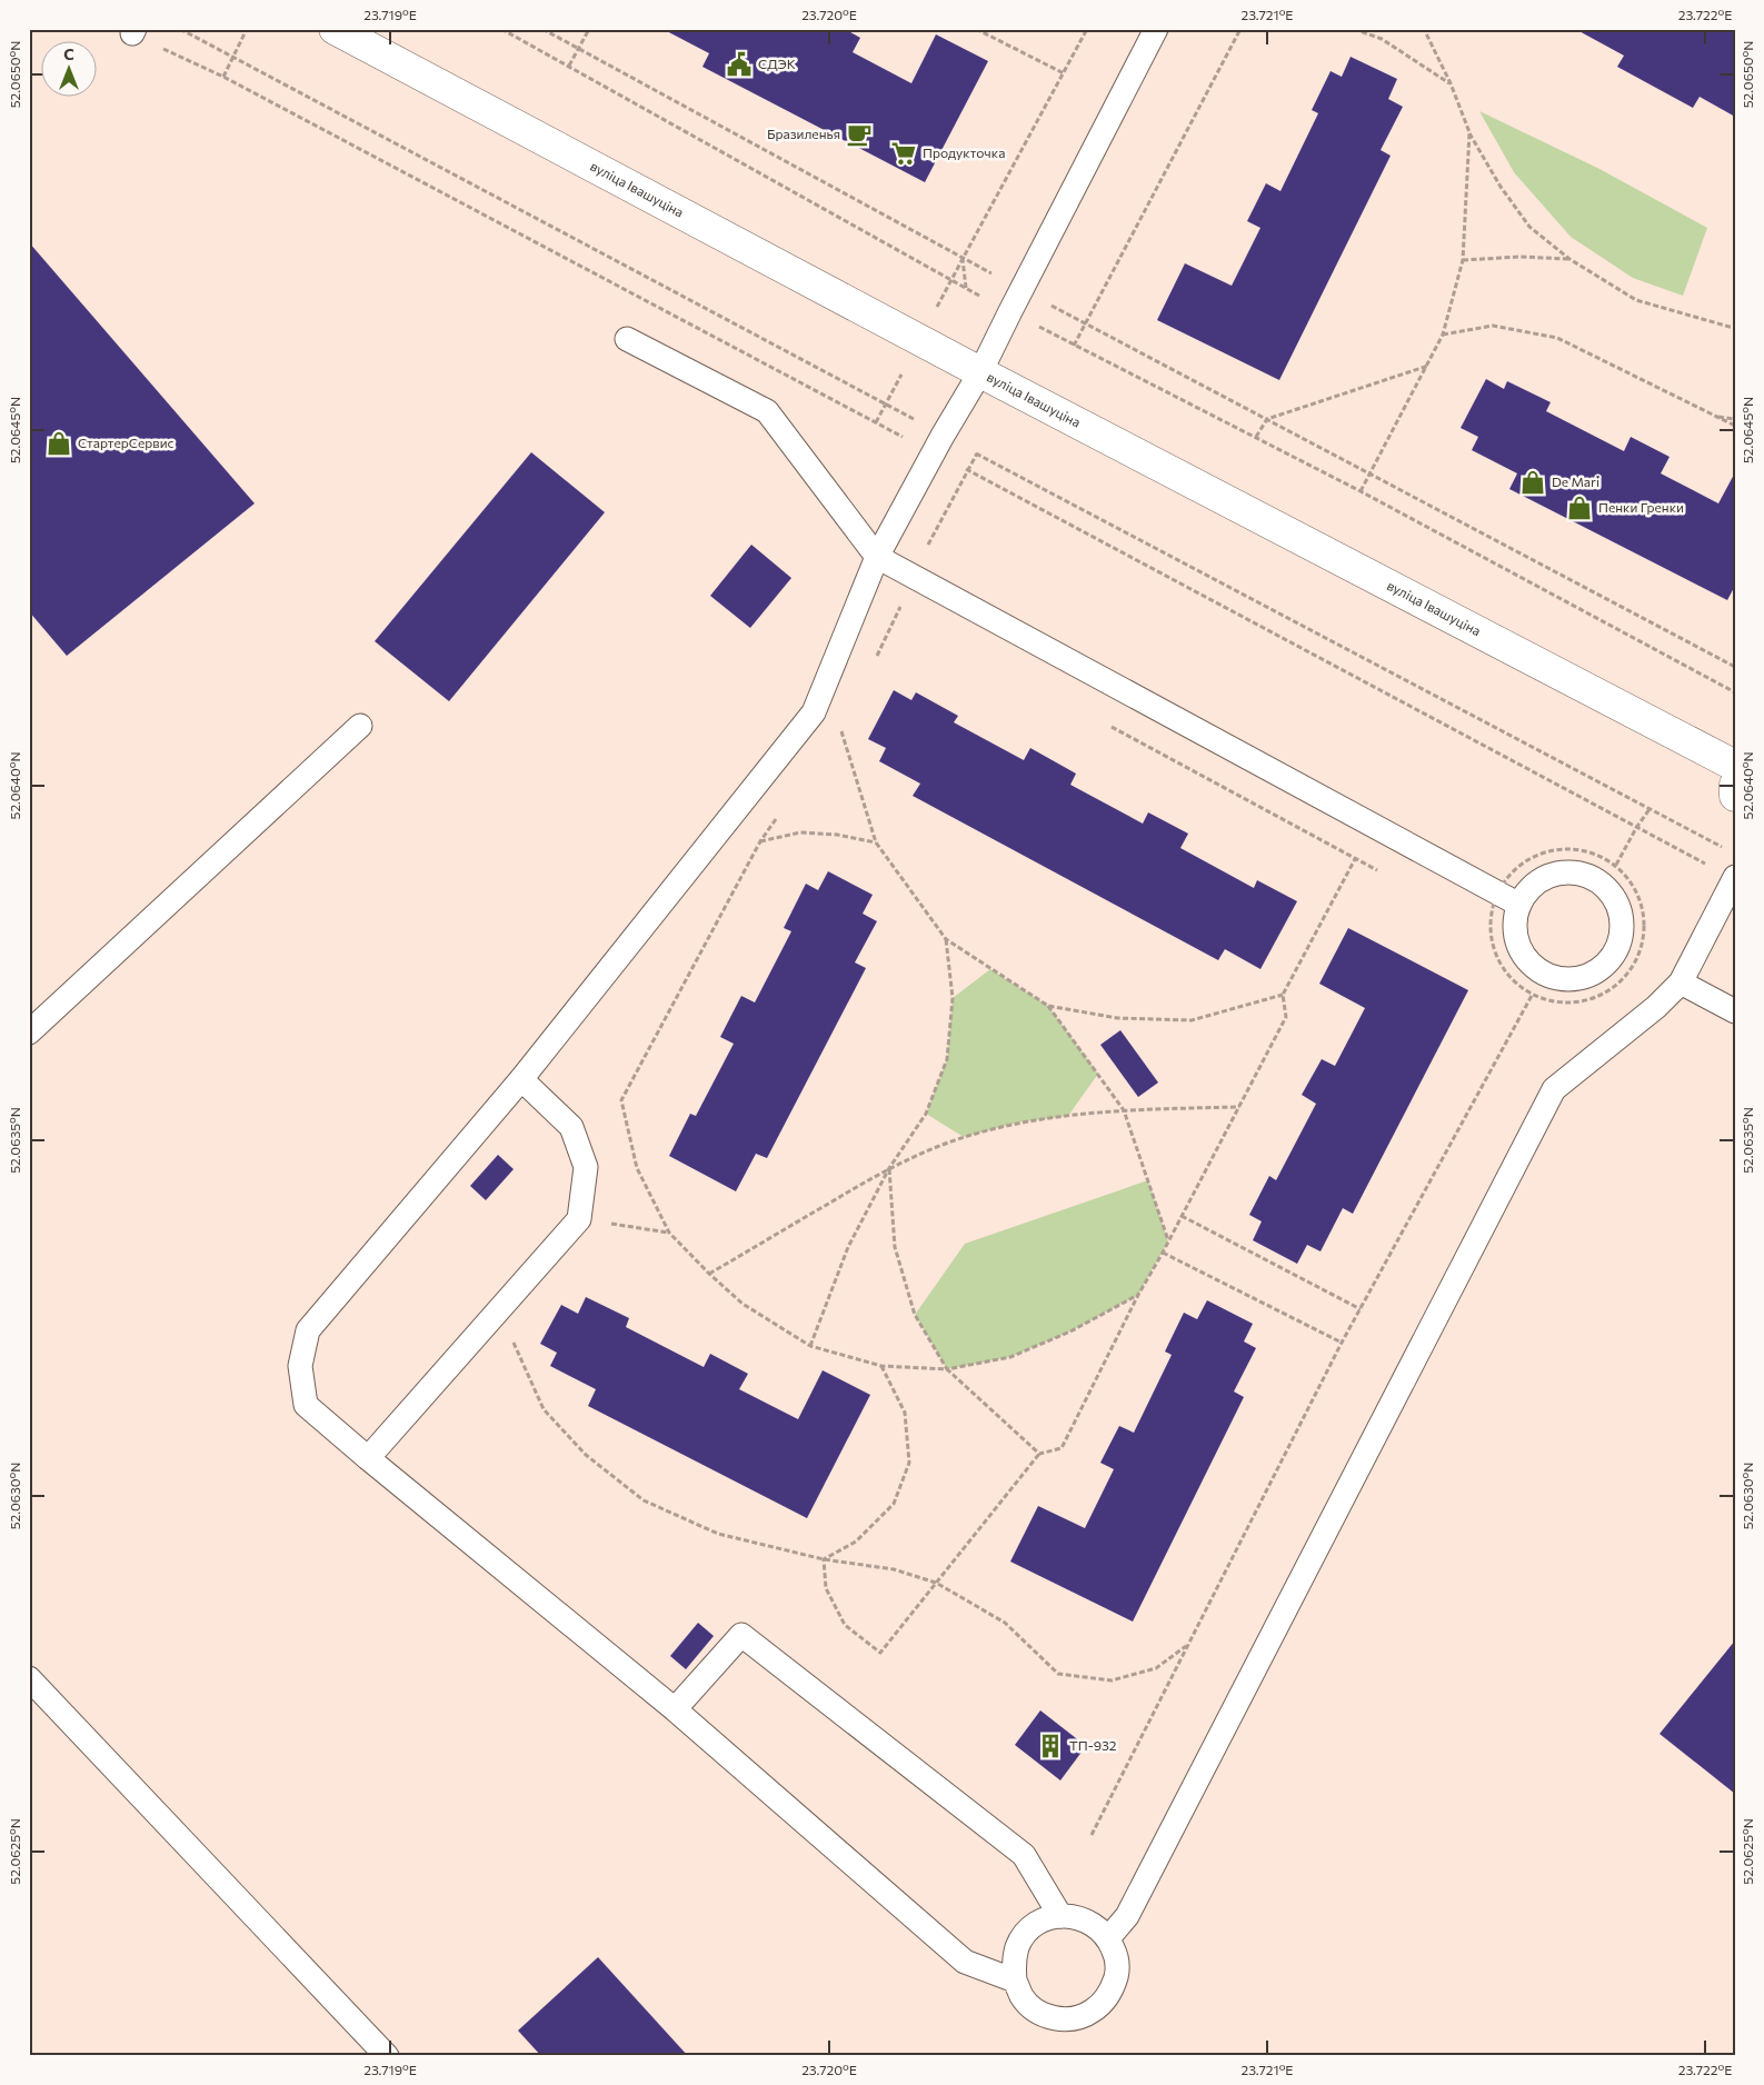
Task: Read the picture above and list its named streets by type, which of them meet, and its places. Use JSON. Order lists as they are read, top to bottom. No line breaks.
{"streets":{"street":["вуліца Івашуціна"]},"places":{"public building":["СДЭК"],"cafe":["Бразиленья"],"supermarket":["Продукточка"],"shop":["СтартерСервис","De Mari","Пенки Гренки"],"building":["ТП-932"]},"north":"top","coordinates":["23.719°E","23.720°E","23.721°E","23.722°E","52.0650°N","52.0645°N","52.0640°N","52.0635°N","52.0630°N","52.0625°N"]}
